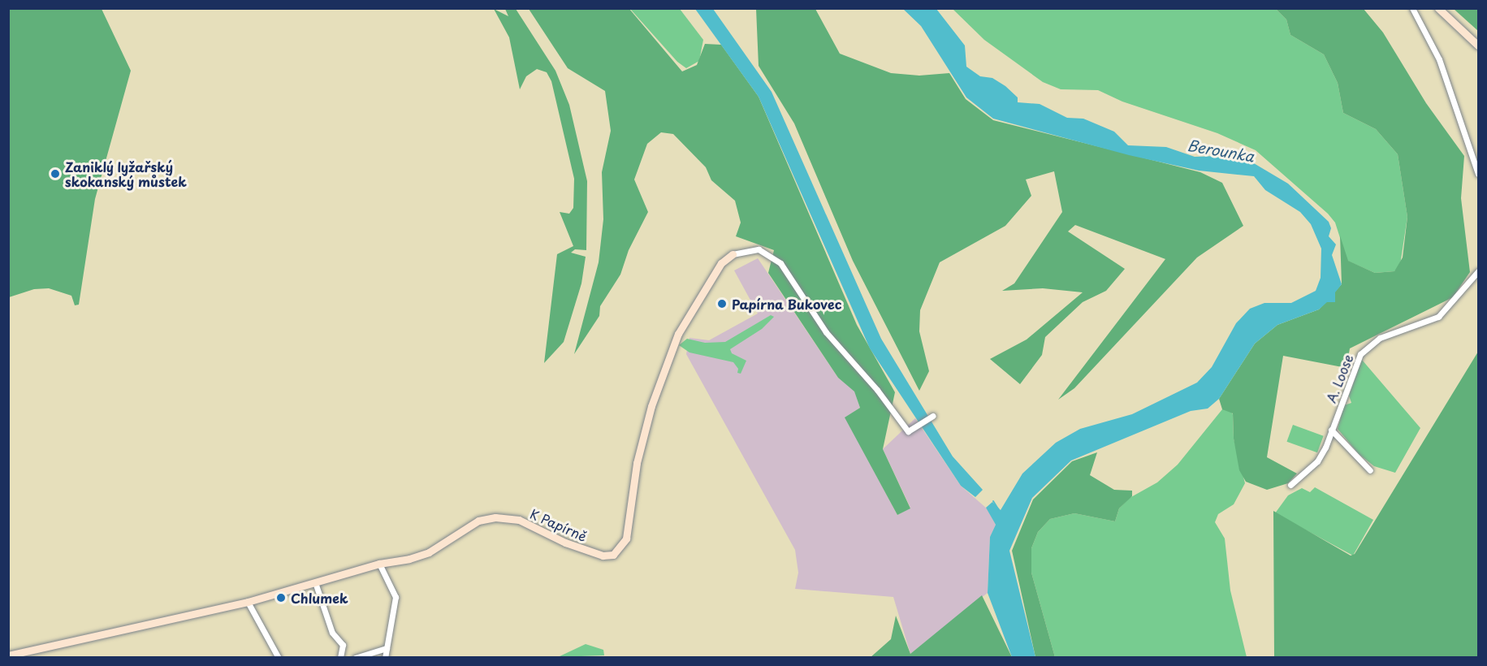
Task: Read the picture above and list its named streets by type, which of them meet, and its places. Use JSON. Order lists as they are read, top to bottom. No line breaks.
{"streets":{"street":["A. Loose","K Papírně"]},"water":["Berounka"],"places":["Zaniklý lyžařský skokanský můstek","Papírna Bukovec","Chlumek"]}
